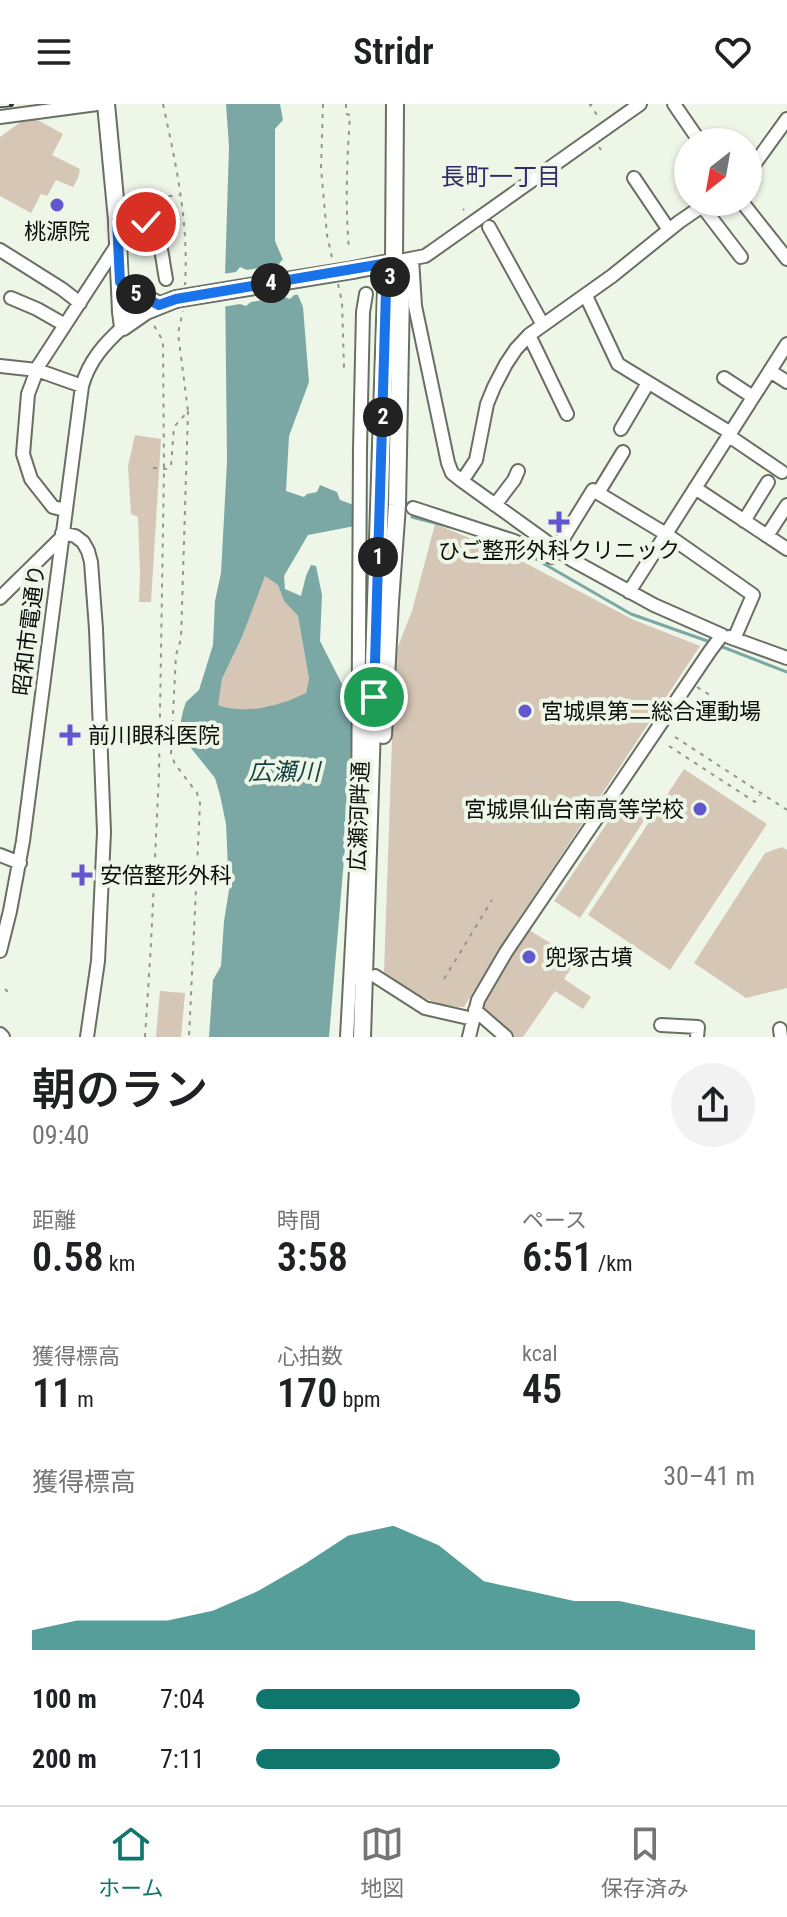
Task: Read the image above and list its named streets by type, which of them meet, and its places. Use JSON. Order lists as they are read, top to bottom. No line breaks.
{"streets":{"main road":["広瀬河畔通"],"street":["昭和市電通り"]},"districts":["長町一丁目"],"water":["広瀬川"],"places":{"other":["桃源院","宮城県第二総合運動場","宮城県仙台南高等学校","兜塚古墳"],"health":["ひご整形外科クリニック","前川眼科医院","安倍整形外科"]},"north":"bottom left","page":{"header":"Stridr","pins":["3","4","5","2","1"],"heading":["朝のラン","09:40"],"stats":[["距離","0.58 km"],["時間","3:58"],["ペース","6:51 /km"],["獲得標高","11 m"],["心拍数","170 bpm"],["kcal","45"]],"chart":["獲得標高","30–41 m"],"list":[{"name":"100 m","note":"7:04"},{"name":"200 m","note":"7:11"}],"tabs":["ホーム","地図","保存済み"]}}
